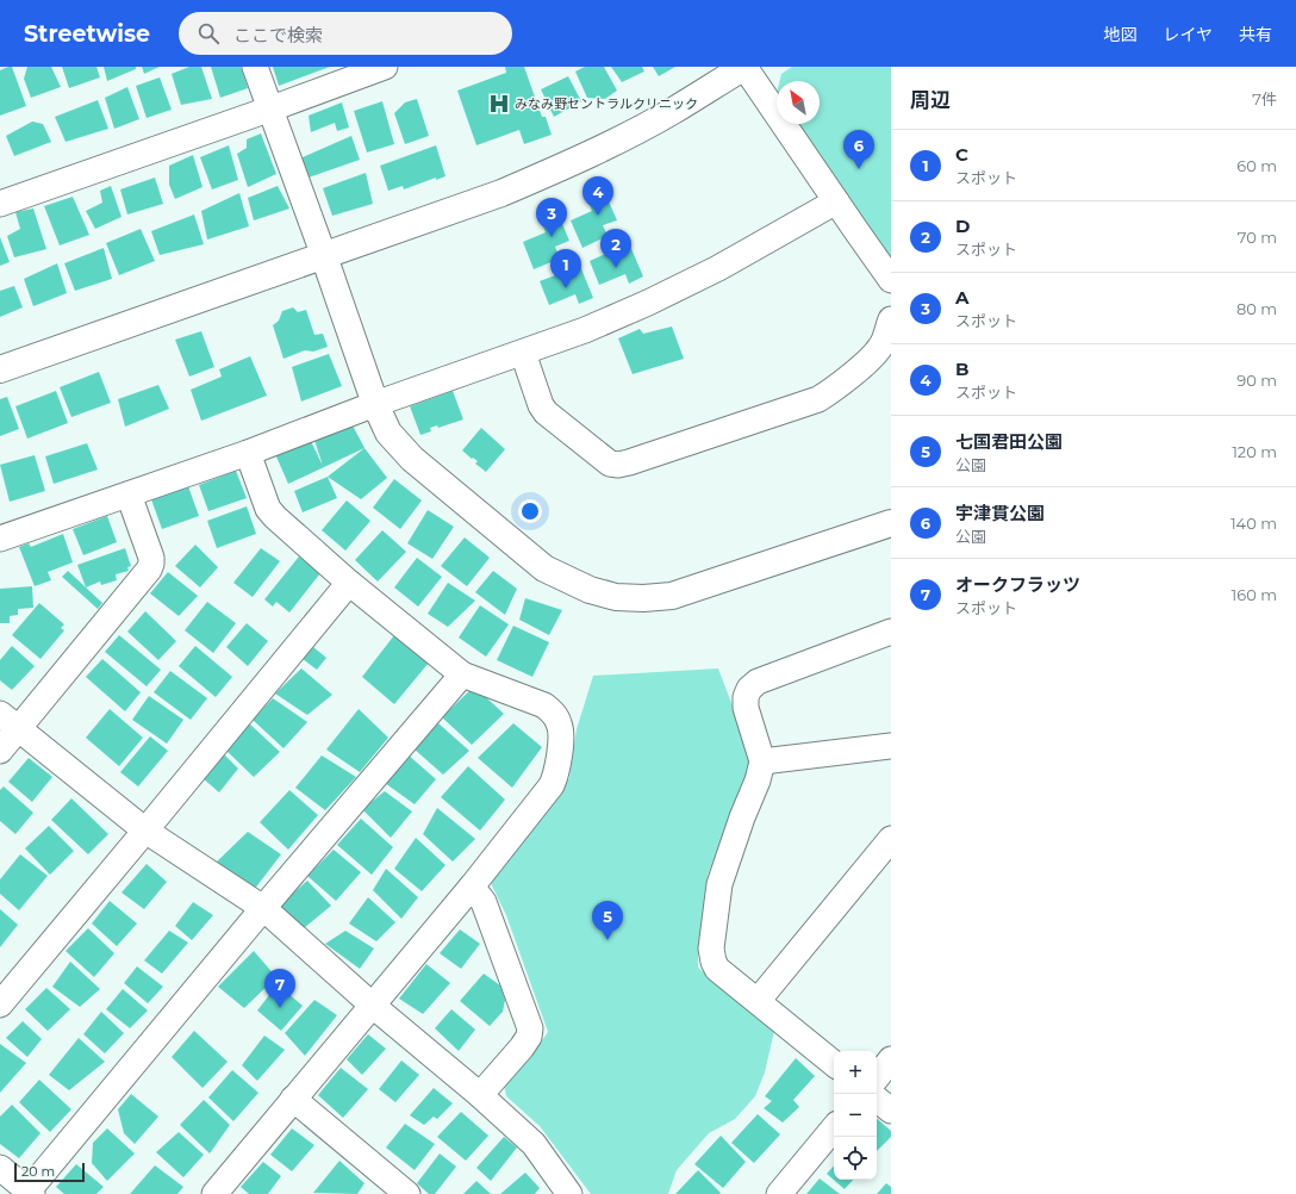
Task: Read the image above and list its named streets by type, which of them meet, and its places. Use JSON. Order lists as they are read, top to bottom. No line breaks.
{"places":{"hospital":["みなみ野セントラルクリニック"]},"scale_bar":"20 m","north":"top left","page":{"header":"Streetwise","search":"ここで検索","nav":["地図","レイヤ","共有"],"heading":["周辺","7件"],"list":[{"mark":"1","name":"C","note":"スポット","value":"60 m"},{"mark":"2","name":"D","note":"スポット","value":"70 m"},{"mark":"3","name":"A","note":"スポット","value":"80 m"},{"mark":"4","name":"B","note":"スポット","value":"90 m"},{"mark":"5","name":"七国君田公園","note":"公園","value":"120 m"},{"mark":"6","name":"宇津貫公園","note":"公園","value":"140 m"},{"mark":"7","name":"オークフラッツ","note":"スポット","value":"160 m"}],"pins":["6","4","3","2","1","5","7"],"map_buttons":["+","−"],"scale":"20 m"}}
